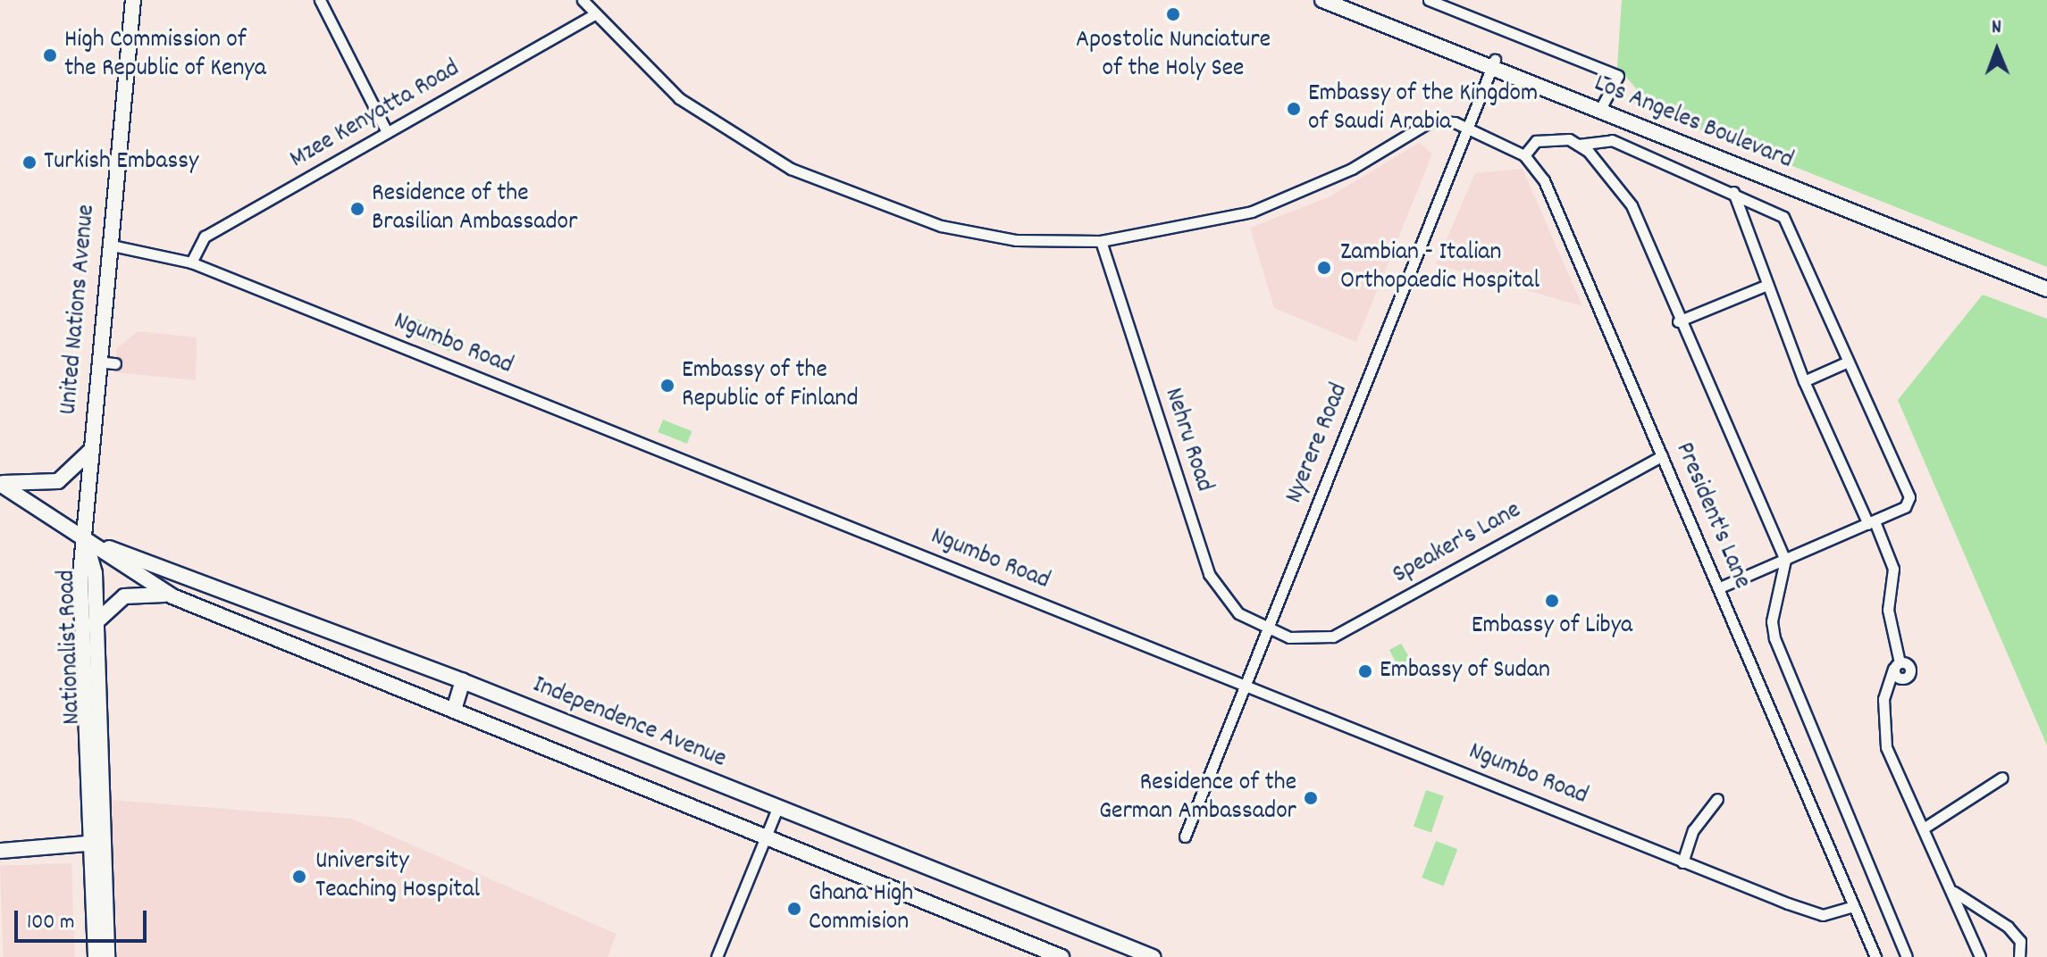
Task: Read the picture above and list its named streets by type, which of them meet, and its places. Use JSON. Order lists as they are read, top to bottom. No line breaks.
{"streets":{"main road":["Los Angeles Boulevard","United Nations Avenue","Nationalist Road","Independence Avenue"],"street":["Mzee Kenyatta Road","Ngumbo Road","Nehru Road","Nyerere Road","President's Lane","Speaker's Lane"]},"crossings":[["Mzee Kenyatta Road","Ngumbo Road"],["Mzee Kenyatta Road","President's Lane"],["Los Angeles Boulevard","Nyerere Road"],["United Nations Avenue","Ngumbo Road"],["United Nations Avenue","Nationalist Road"],["United Nations Avenue","Independence Avenue"],["Ngumbo Road","Nyerere Road"],["Ngumbo Road","President's Lane"],["Nehru Road","Nyerere Road"],["Nehru Road","President's Lane"],["Nehru Road","Speaker's Lane"],["Nyerere Road","President's Lane"],["Nyerere Road","Speaker's Lane"],["President's Lane","Speaker's Lane"],["Nationalist Road","Independence Avenue"]],"places":["Apostolic Nunciature of the Holy See","High Commission of the Republic of Kenya","Embassy of the Kingdom of Saudi Arabia","Turkish Embassy","Residence of the Brasilian Ambassador","Zambian - Italian Orthopaedic Hospital","Embassy of the Republic of Finland","Embassy of Libya","Embassy of Sudan","Residence of the German Ambassador","University Teaching Hospital","Ghana High Commision"],"scale_bar":"100 m","north":"top"}
